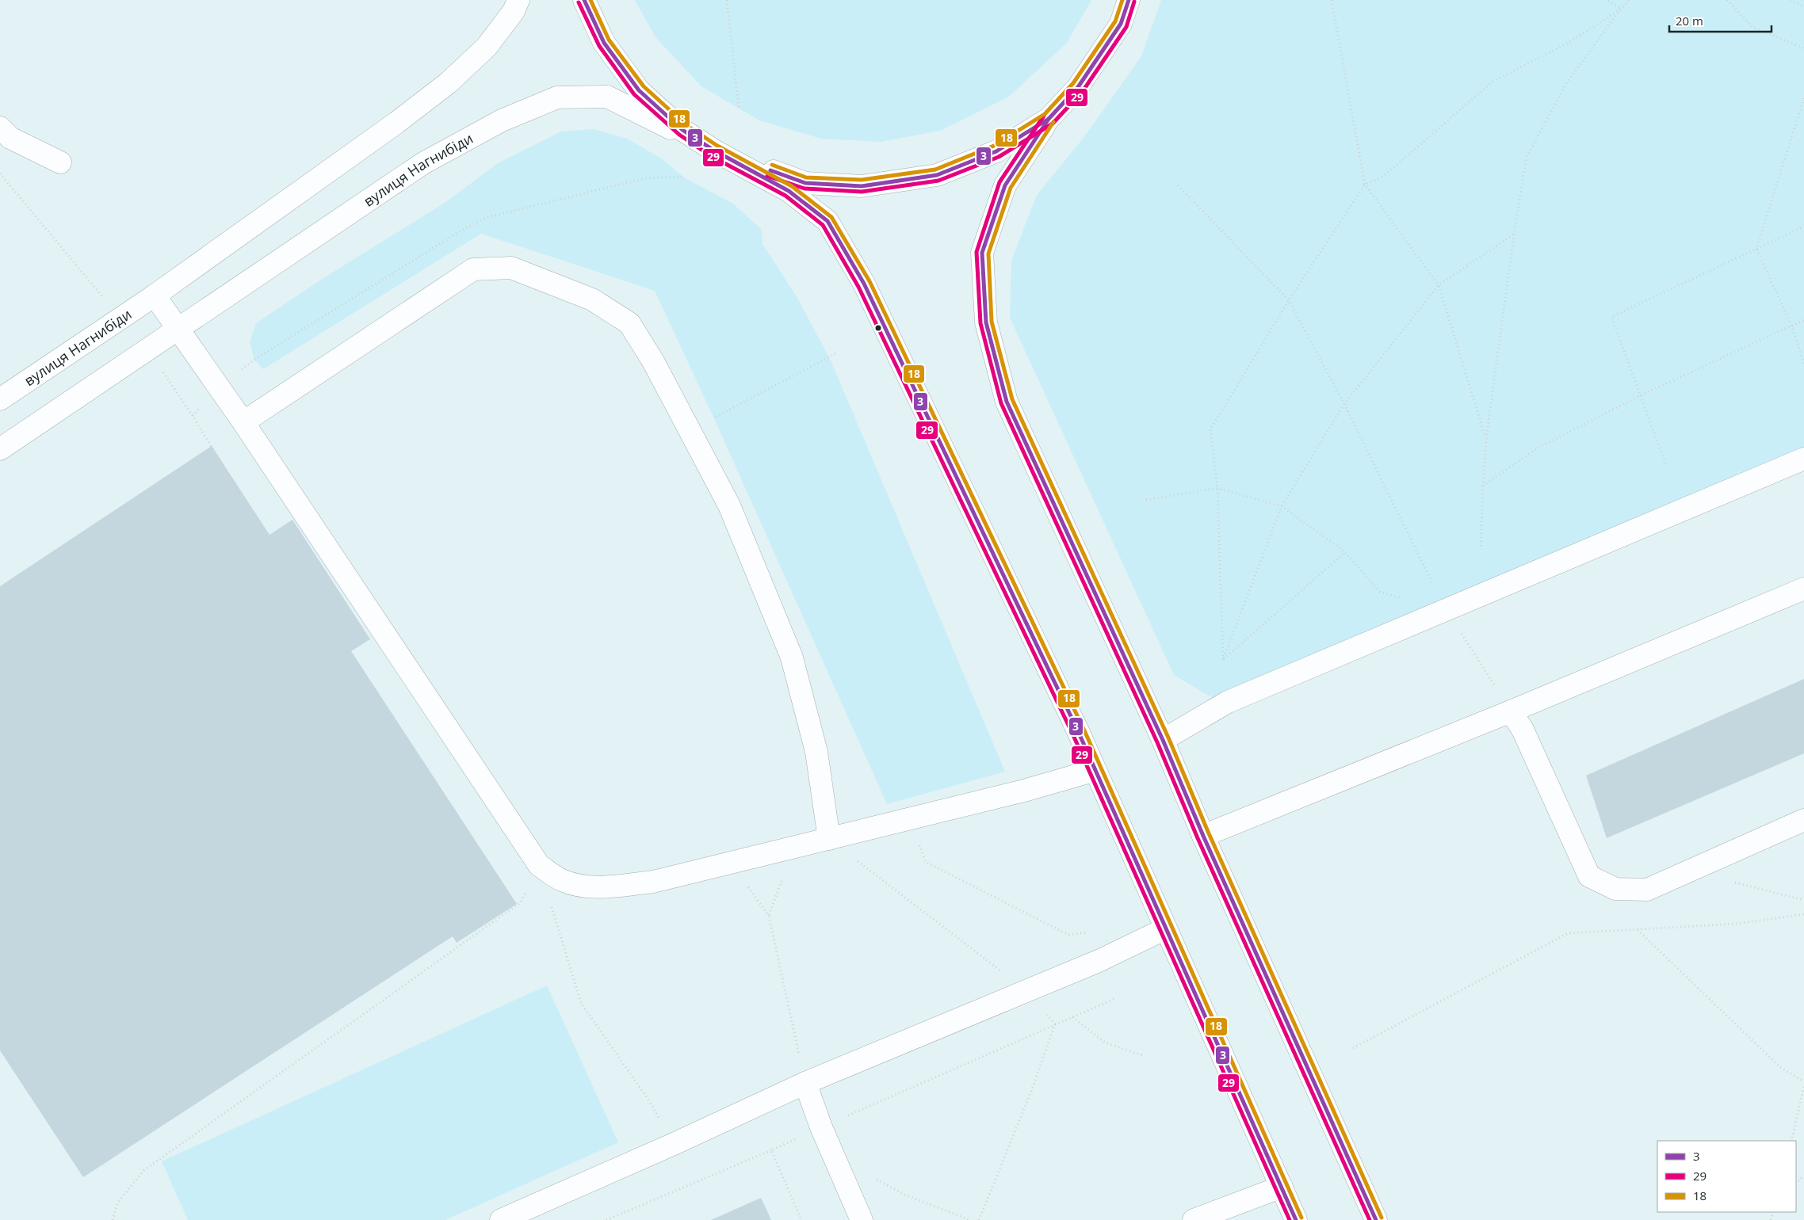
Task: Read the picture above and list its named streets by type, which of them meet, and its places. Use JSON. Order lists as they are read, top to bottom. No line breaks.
{"streets":{"street":["вулиця Нагнибіди"]},"lines":["transit line 3","transit line 18","transit line 29"],"legend":["3","29","18"],"scale_bar":"20 m"}
